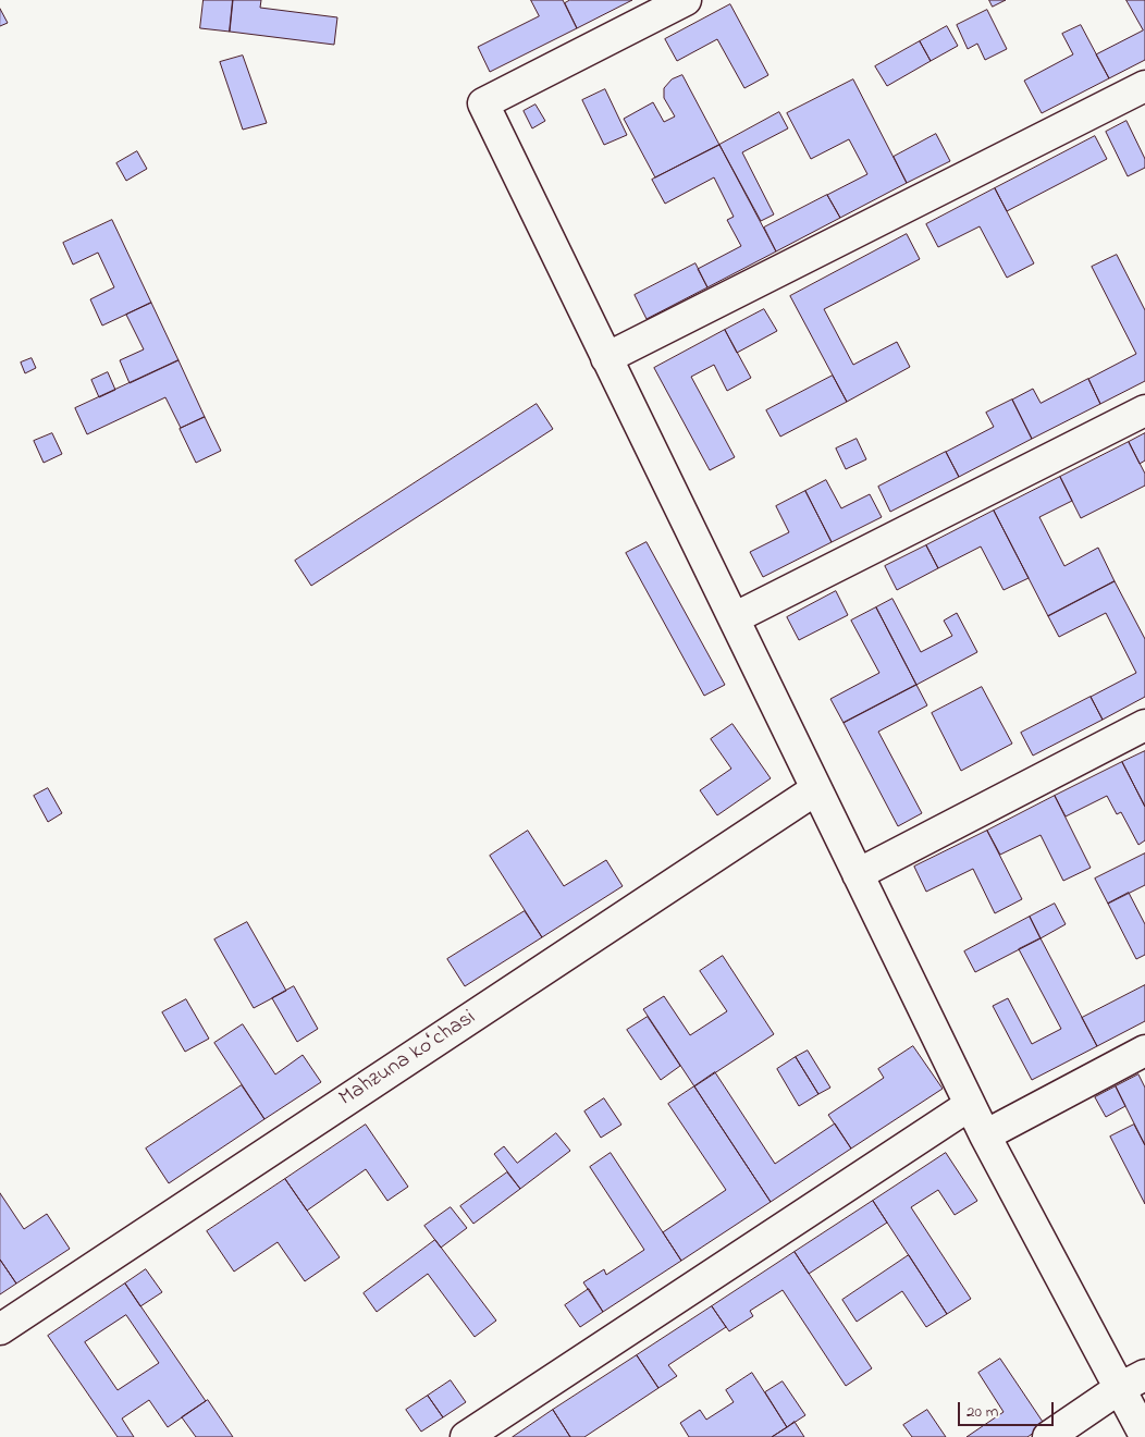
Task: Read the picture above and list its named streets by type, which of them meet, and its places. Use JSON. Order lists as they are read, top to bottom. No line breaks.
{"streets":{"street":["Mahzuna koʻchasi"]},"scale_bar":"20 m"}
